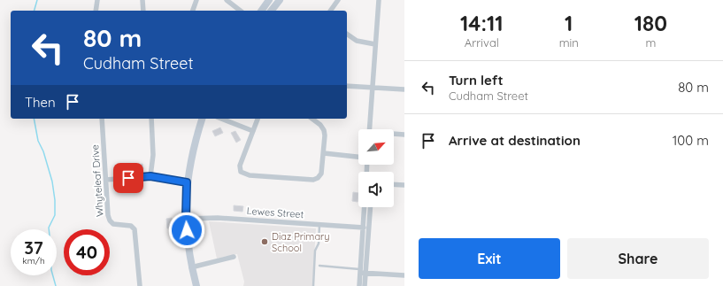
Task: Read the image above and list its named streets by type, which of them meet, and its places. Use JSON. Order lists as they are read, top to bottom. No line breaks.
{"streets":{"street":["Whyteleaf Drive","Lewes Street"]},"places":["Diaz Primary School"],"north":"top right","page":{"eta":["14:11","Arrival","1","min","180","m"],"turn":["80 m","Cudham Street"],"list":[{"name":"Turn left","note":"Cudham Street","value":"80 m"},{"name":"Arrive at destination","value":"100 m"}],"then":"Then","speed":"37 km/h","limit":"40","buttons":["Exit","Share"]}}
